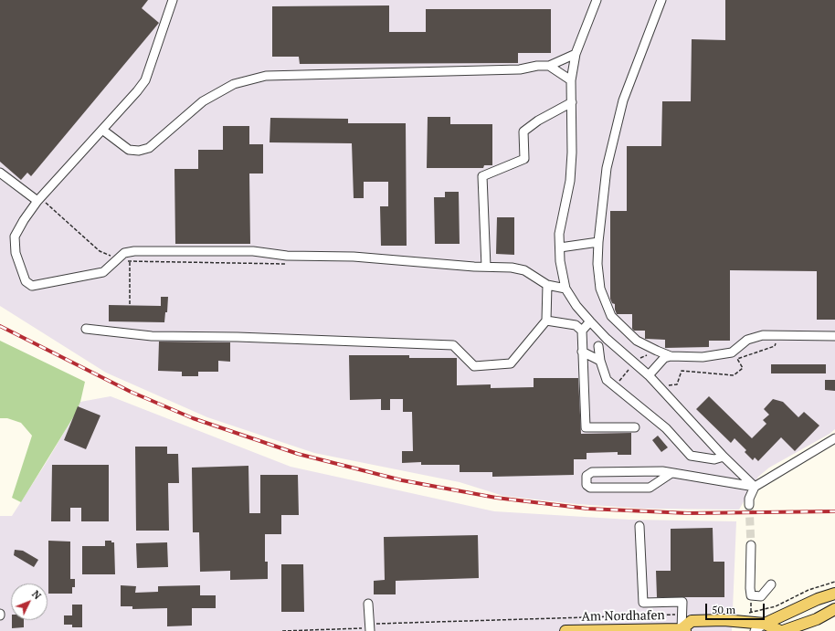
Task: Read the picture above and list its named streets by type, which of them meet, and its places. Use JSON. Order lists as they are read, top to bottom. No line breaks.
{"streets":{"main road":["Am Nordhafen"]},"scale_bar":"50 m","north":"top right"}
